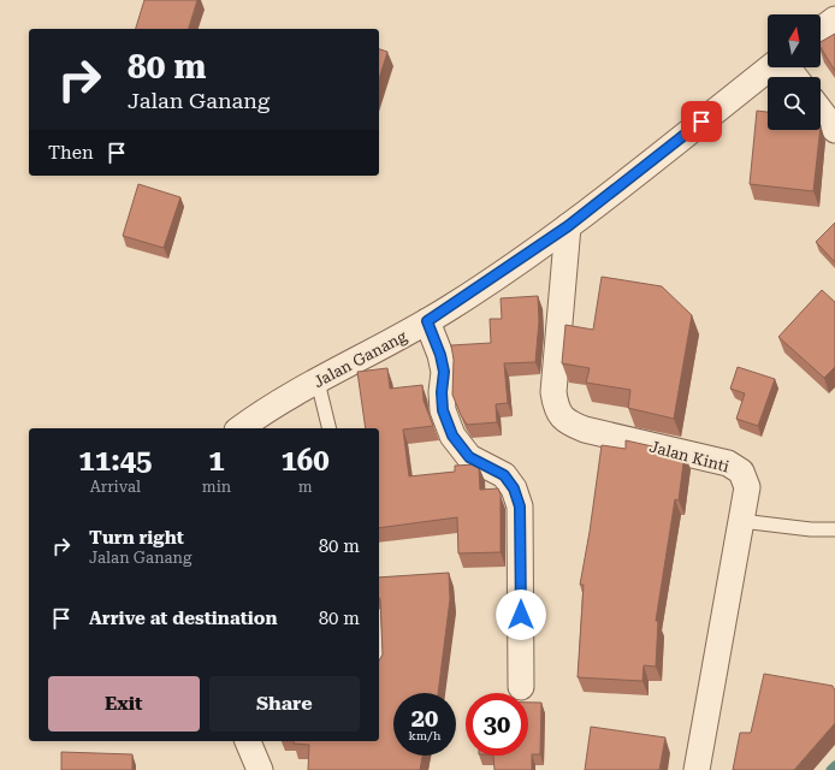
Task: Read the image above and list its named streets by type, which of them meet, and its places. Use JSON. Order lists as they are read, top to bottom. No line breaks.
{"streets":{"street":["Jalan Ganang","Jalan Kinti"]},"crossings":[["Jalan Ganang","Jalan Kinti"]],"north":"top","page":{"turn":["80 m","Jalan Ganang"],"then":"Then","eta":["11:45","Arrival","1","min","160","m"],"list":[{"name":"Turn right","note":"Jalan Ganang","value":"80 m"},{"name":"Arrive at destination","value":"80 m"}],"buttons":["Exit","Share"],"speed":"20 km/h","limit":"30"}}
